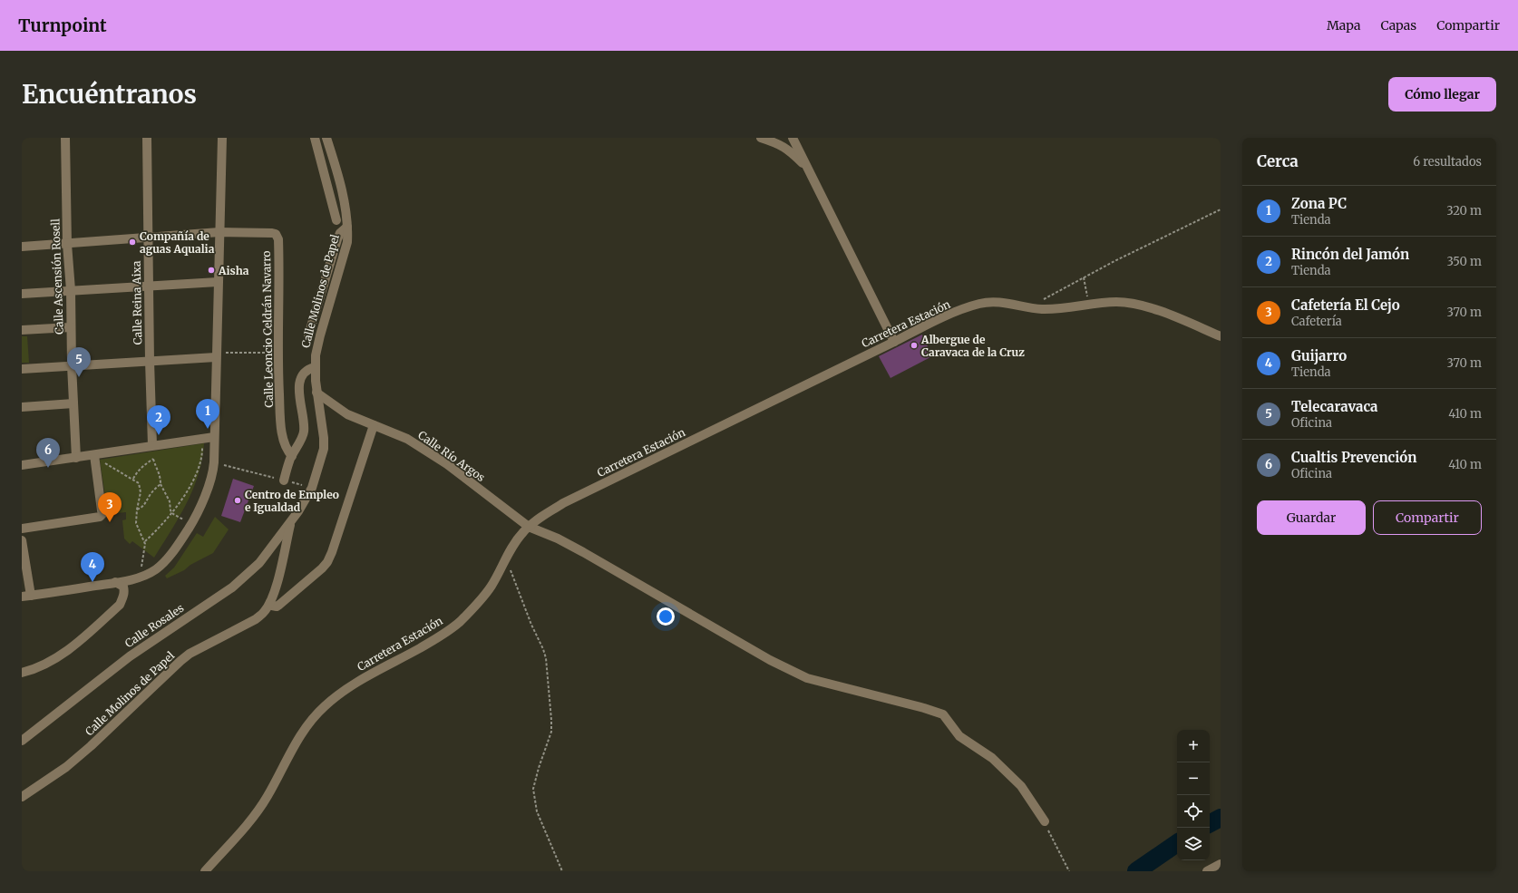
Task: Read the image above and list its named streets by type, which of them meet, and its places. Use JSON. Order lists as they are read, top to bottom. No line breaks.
{"streets":{"street":["Calle Ascensión Rosell","Calle Molinos de Papel","Calle Reina Aixa","Carretera Estación","Calle Leoncio Celdrán Navarro","Calle Río Argos","Calle Rosales"]},"crossings":[["Calle Molinos de Papel","Calle Río Argos"],["Calle Molinos de Papel","Calle Rosales"],["Carretera Estación","Calle Río Argos"]],"places":["Compañía de aguas Aqualia","Aisha","Albergue de Caravaca de la Cruz","Centro de Empleo e Igualdad"],"page":{"header":"Turnpoint","nav":["Mapa","Capas","Compartir"],"buttons":["Cómo llegar",["Guardar","Compartir"]],"title":"Encuéntranos","heading":["Cerca","6 resultados"],"list":[{"mark":"1","name":"Zona PC","note":"Tienda","value":"320 m"},{"mark":"2","name":"Rincón del Jamón","note":"Tienda","value":"350 m"},{"mark":"3","name":"Cafetería El Cejo","note":"Cafetería","value":"370 m"},{"mark":"4","name":"Guijarro","note":"Tienda","value":"370 m"},{"mark":"5","name":"Telecaravaca","note":"Oficina","value":"410 m"},{"mark":"6","name":"Cualtis Prevención","note":"Oficina","value":"410 m"}],"pins":["5","1","2","6","3","4"],"map_buttons":["+","−"]}}
